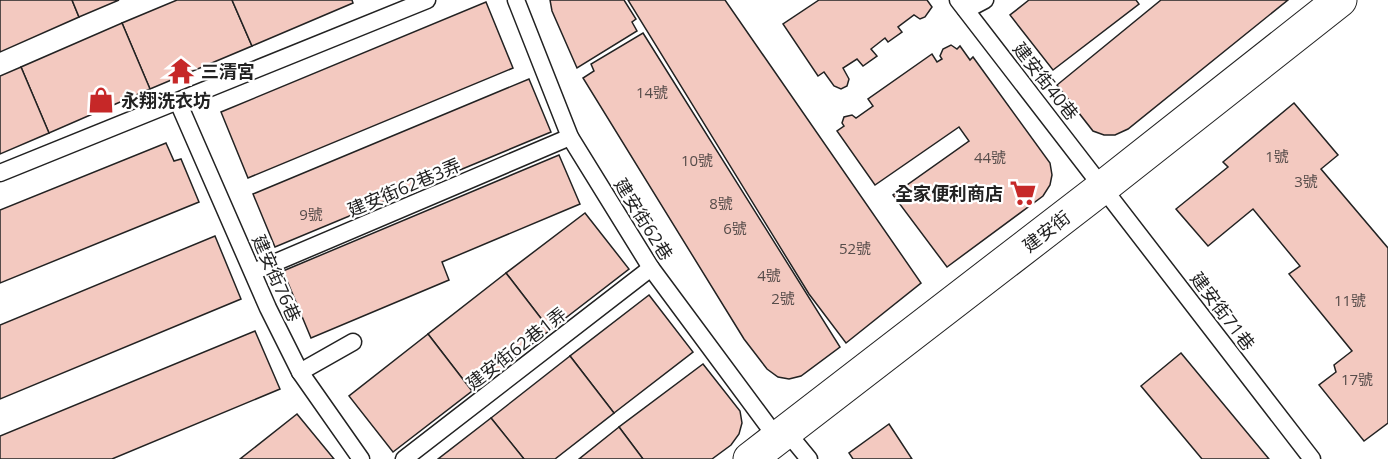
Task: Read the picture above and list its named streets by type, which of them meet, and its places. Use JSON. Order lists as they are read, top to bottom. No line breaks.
{"streets":{"street":["建安街"],"lane":["建安街40巷","建安街62巷3弄","建安街62巷","建安街76巷","建安街71巷","建安街62巷1弄"]},"crossings":[["建安街40巷","建安街"],["建安街40巷","建安街71巷"],["建安街62巷3弄","建安街62巷"],["建安街62巷3弄","建安街76巷"],["建安街62巷","建安街"],["建安街62巷","建安街62巷1弄"],["建安街","建安街71巷"]],"places":{"temple":["三清宮"],"shop":["永翔洗衣坊"],"supermarket":["全家便利商店"]},"house_numbers":["14號","1號","44號","10號","3號","8號","9號","6號","52號","4號","2號","11號","17號"]}
